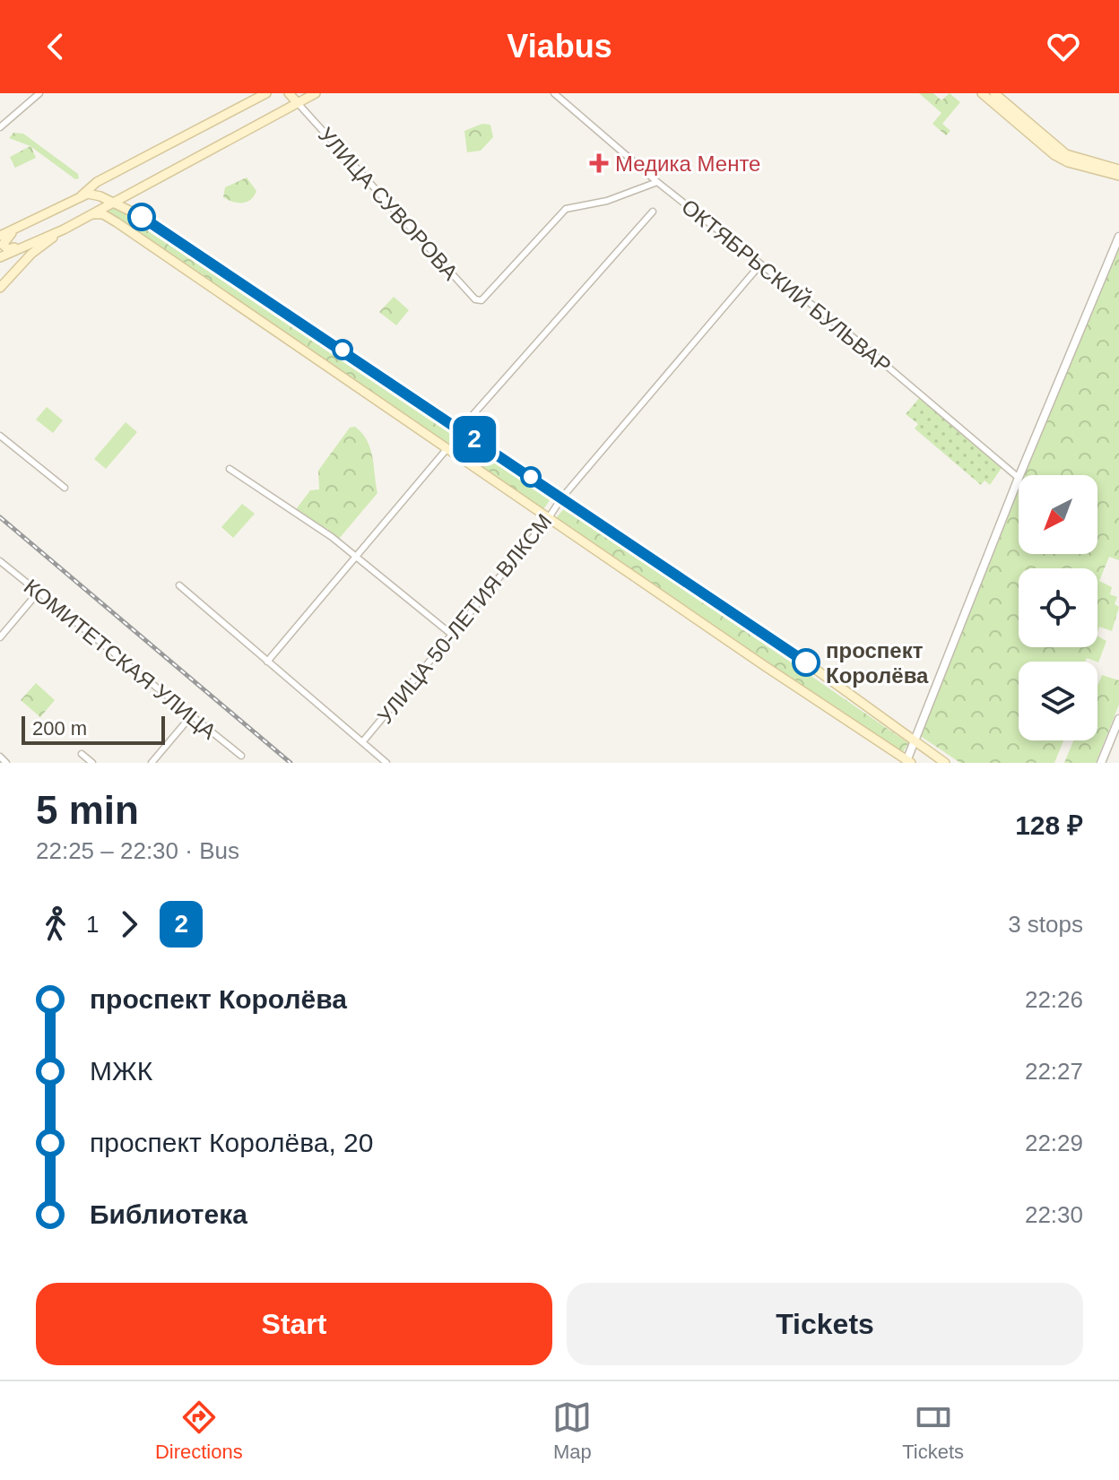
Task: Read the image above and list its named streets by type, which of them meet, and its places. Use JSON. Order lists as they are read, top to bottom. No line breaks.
{"streets":{"street":["УЛИЦА СУВОРОВА","ОКТЯБРЬСКИЙ БУЛЬВАР","УЛИЦА 50-ЛЕТИЯ ВЛКСМ","КОМИТЕТСКАЯ УЛИЦА"]},"crossings":[["УЛИЦА СУВОРОВА","ОКТЯБРЬСКИЙ БУЛЬВАР"],["ОКТЯБРЬСКИЙ БУЛЬВАР","УЛИЦА 50-ЛЕТИЯ ВЛКСМ"]],"places":{"health":["Медика Менте"],"other":["проспект Королёва"]},"lines":["bus line 2"],"scale_bar":"200 m","north":"bottom left","page":{"header":"Viabus","on_map":"2","scale":"200 m","heading":["5 min","22:25 – 22:30 · Bus","128 ₽"],"legs":["1","2","3 stops"],"list":[{"name":"проспект Королёва","value":"22:26"},{"name":"МЖК","value":"22:27"},{"name":"проспект Королёва, 20","value":"22:29"},{"name":"Библиотека","value":"22:30"}],"buttons":["Start","Tickets"],"tabs":["Directions","Map","Tickets"]}}
